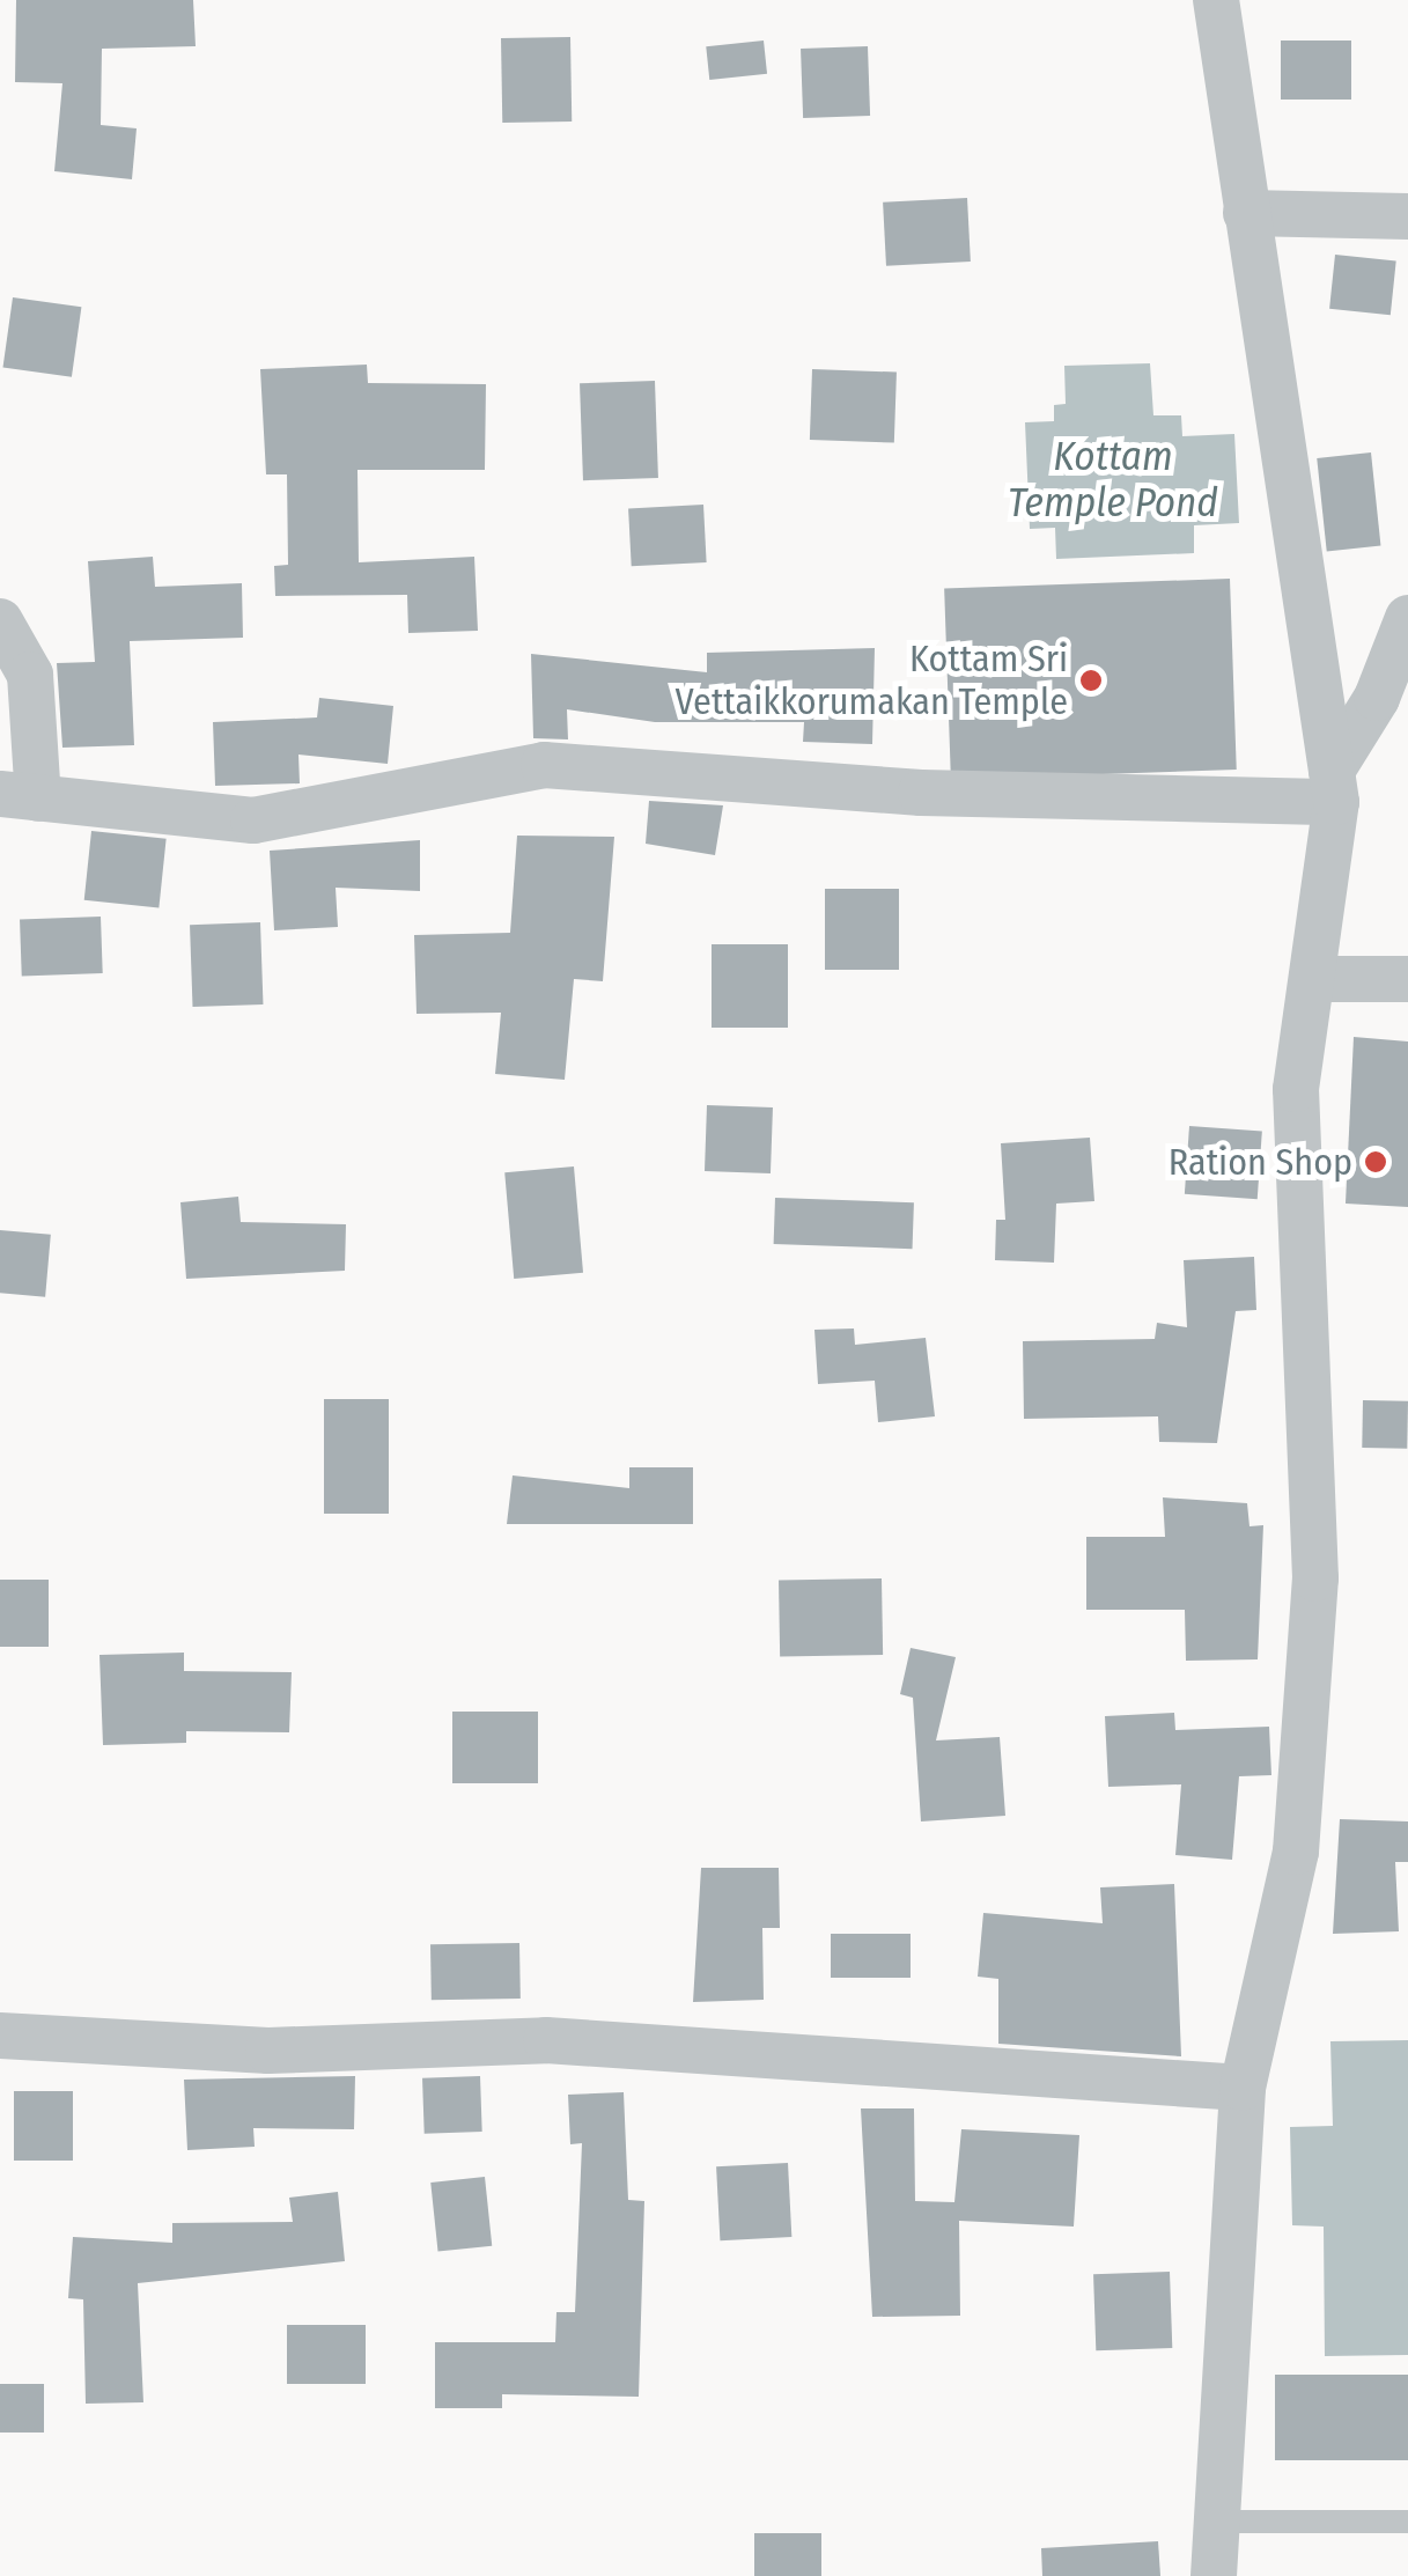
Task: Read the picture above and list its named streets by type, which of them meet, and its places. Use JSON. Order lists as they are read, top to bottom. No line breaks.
{"water":["Kottam Temple Pond"],"places":["Kottam Sri Vettaikkorumakan Temple","Ration Shop"]}
